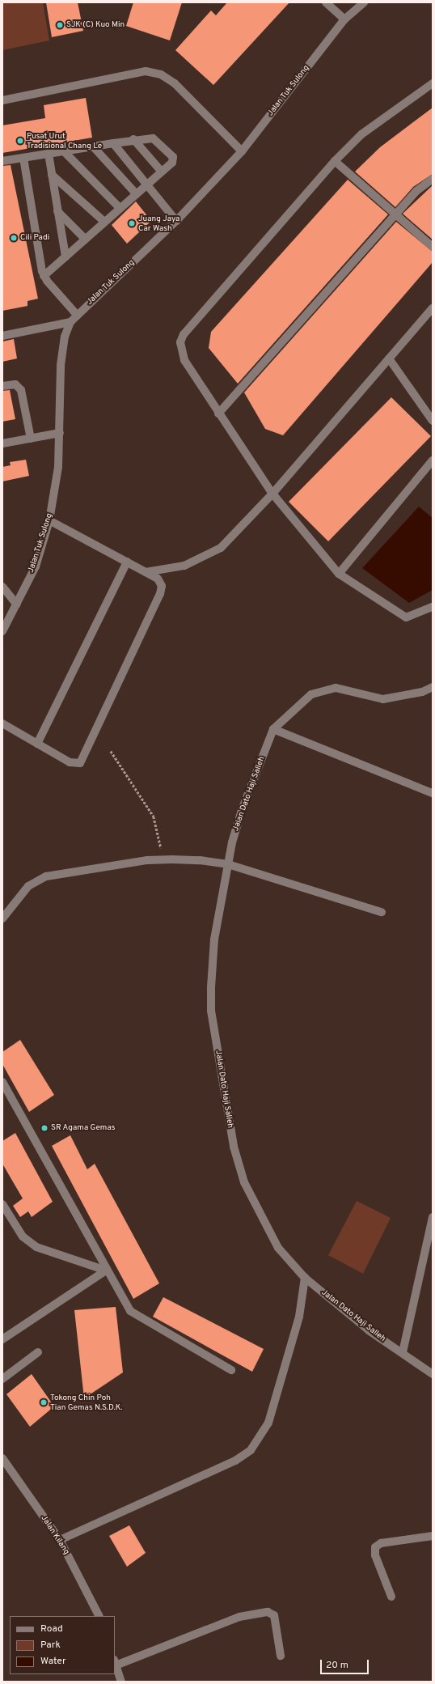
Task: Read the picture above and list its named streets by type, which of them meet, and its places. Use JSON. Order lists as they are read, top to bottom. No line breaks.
{"streets":{"street":["Jalan Tuk Sulong","Jalan Dato Haji Salleh","Jalan Kilang"]},"places":["SJK (C) Kuo Min","Pusat Urut Tradisional Chang Le","Juang Jaya Car Wash","Cili Padi","SR Agama Gemas","Tokong Chin Poh Tian Gemas N.S.D.K."],"legend":["Road","Park","Water"],"scale_bar":"20 m"}
